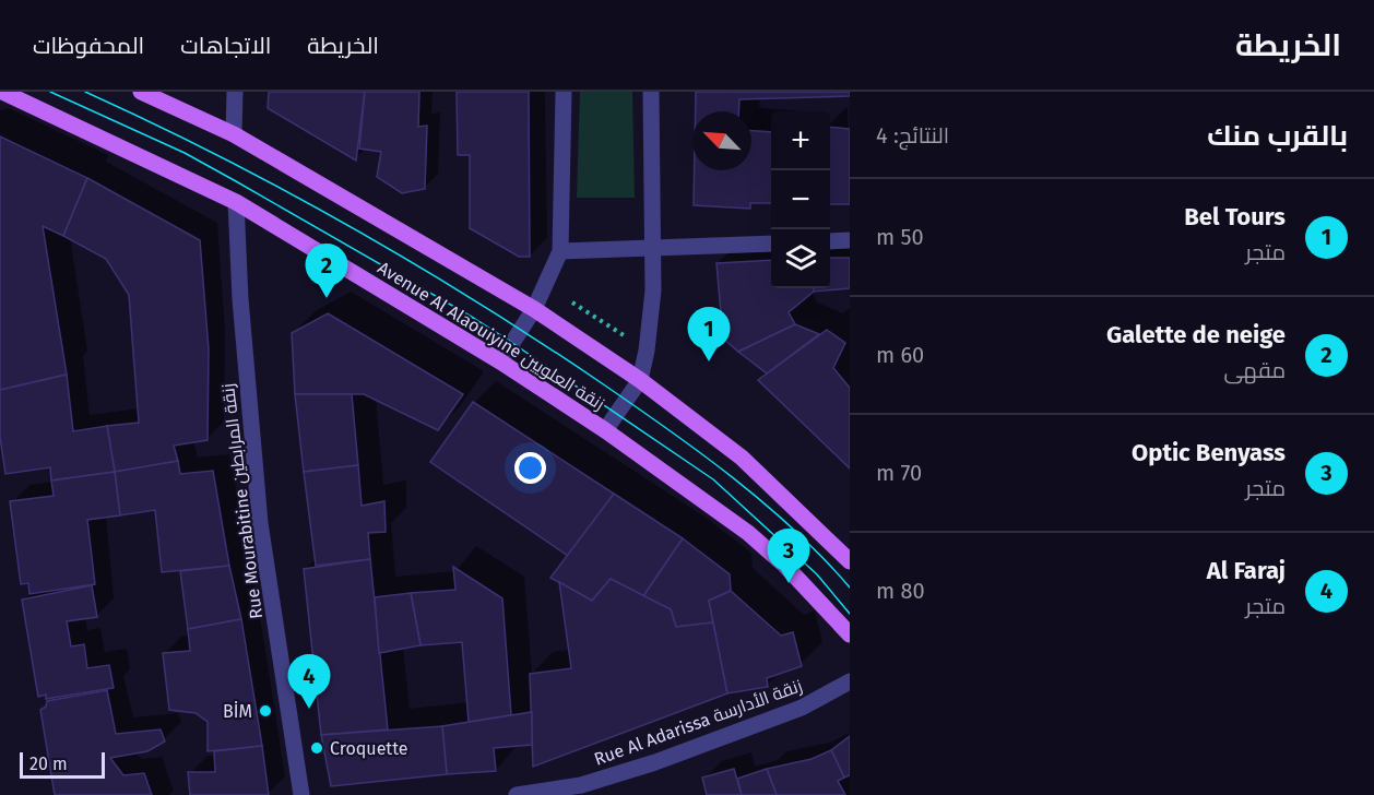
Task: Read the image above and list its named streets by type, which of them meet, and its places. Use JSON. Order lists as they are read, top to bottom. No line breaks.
{"streets":{"main road":["Avenue Al Alaouiyine زنقة العلويين"],"street":["Rue Mourabitine زنقة المرابطين","Rue Al Adarissa زنقة الأدارسة"]},"crossings":[["Avenue Al Alaouiyine زنقة العلويين","Rue Mourabitine زنقة المرابطين"]],"places":["BİM","Croquette"],"scale_bar":"20 m","north":"top left","page":{"header":"الخريطة","nav":["الخريطة","الاتجاهات","المحفوظات"],"heading":["بالقرب منك","النتائج: 4"],"map_buttons":["+","−"],"list":[{"mark":"1","name":"Bel Tours","note":"متجر","value":"50 m"},{"mark":"2","name":"Galette de neige","note":"مقهى","value":"60 m"},{"mark":"3","name":"Optic Benyass","note":"متجر","value":"70 m"},{"mark":"4","name":"Al Faraj","note":"متجر","value":"80 m"}],"pins":["2","1","3","4"],"scale":"20 m"}}
